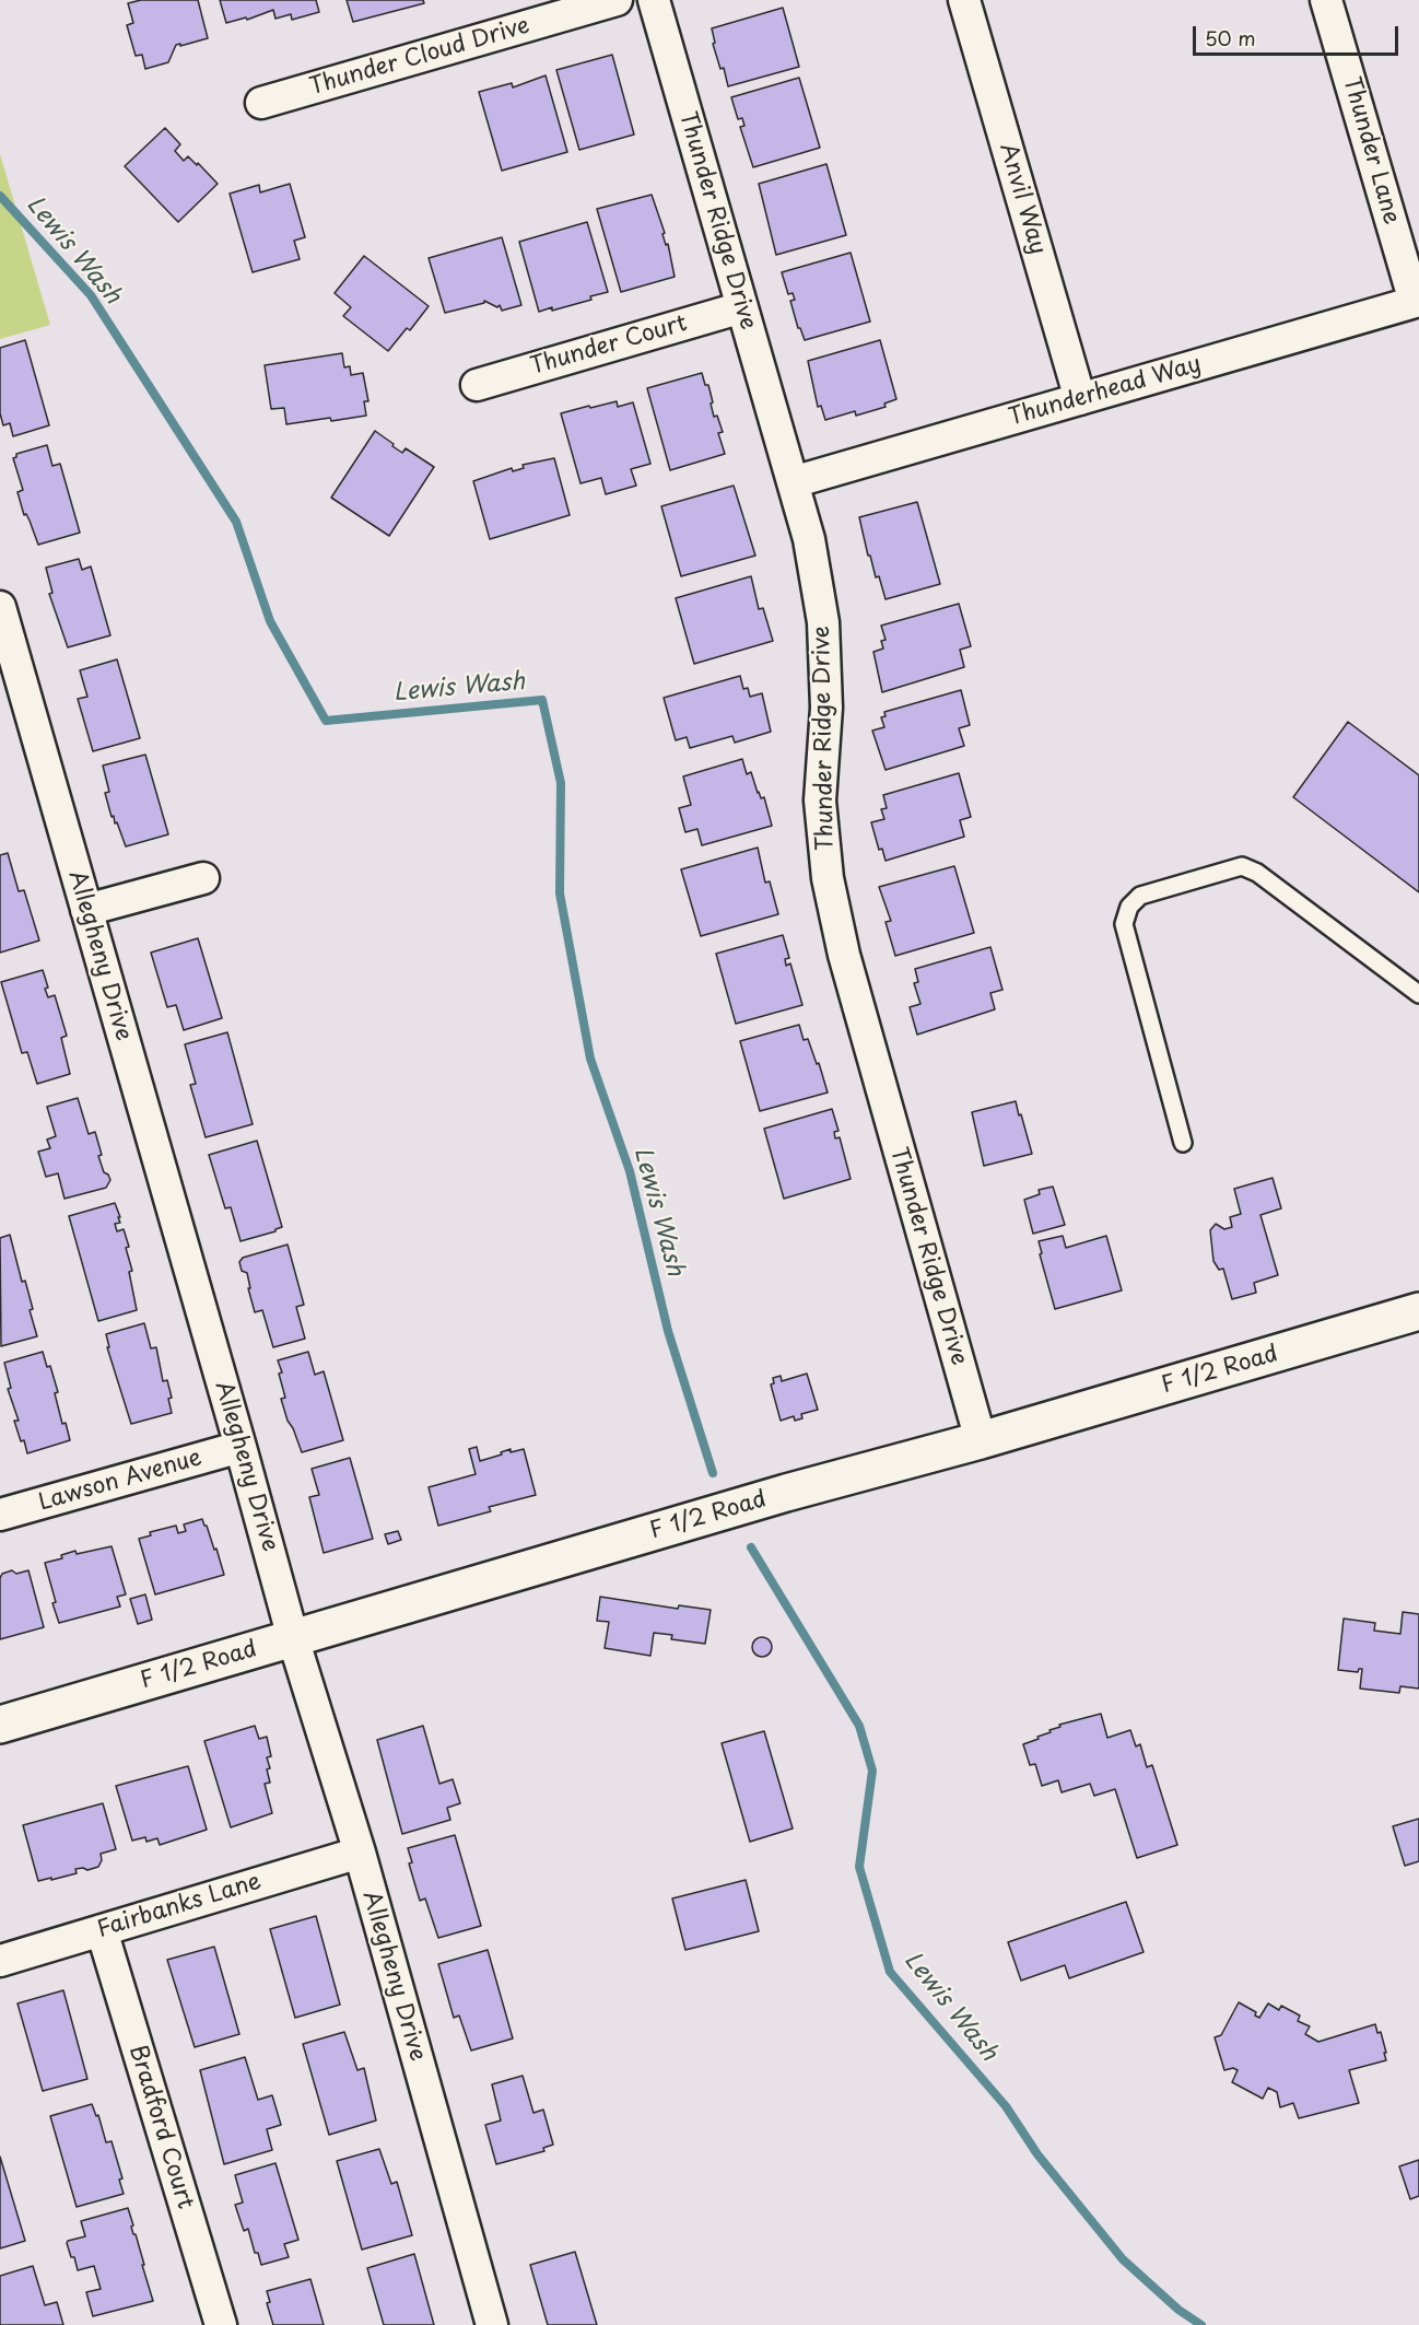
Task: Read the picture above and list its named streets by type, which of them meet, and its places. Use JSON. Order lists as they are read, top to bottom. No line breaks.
{"streets":{"street":["Thunder Cloud Drive","Thunder Lane","Anvil Way","Thunder Ridge Drive","Thunder Court","Thunderhead Way","Allegheny Drive","F 1/2 Road","Lawson Avenue","Fairbanks Lane","Bradford Court"]},"crossings":[["Thunder Lane","Thunderhead Way"],["Anvil Way","Thunderhead Way"],["Thunder Ridge Drive","Thunder Court"],["Thunder Ridge Drive","Thunderhead Way"],["Thunder Ridge Drive","F 1/2 Road"],["Allegheny Drive","F 1/2 Road"],["Allegheny Drive","Lawson Avenue"],["Allegheny Drive","Fairbanks Lane"],["Fairbanks Lane","Bradford Court"]],"water":["Lewis Wash"],"scale_bar":"50 m"}
